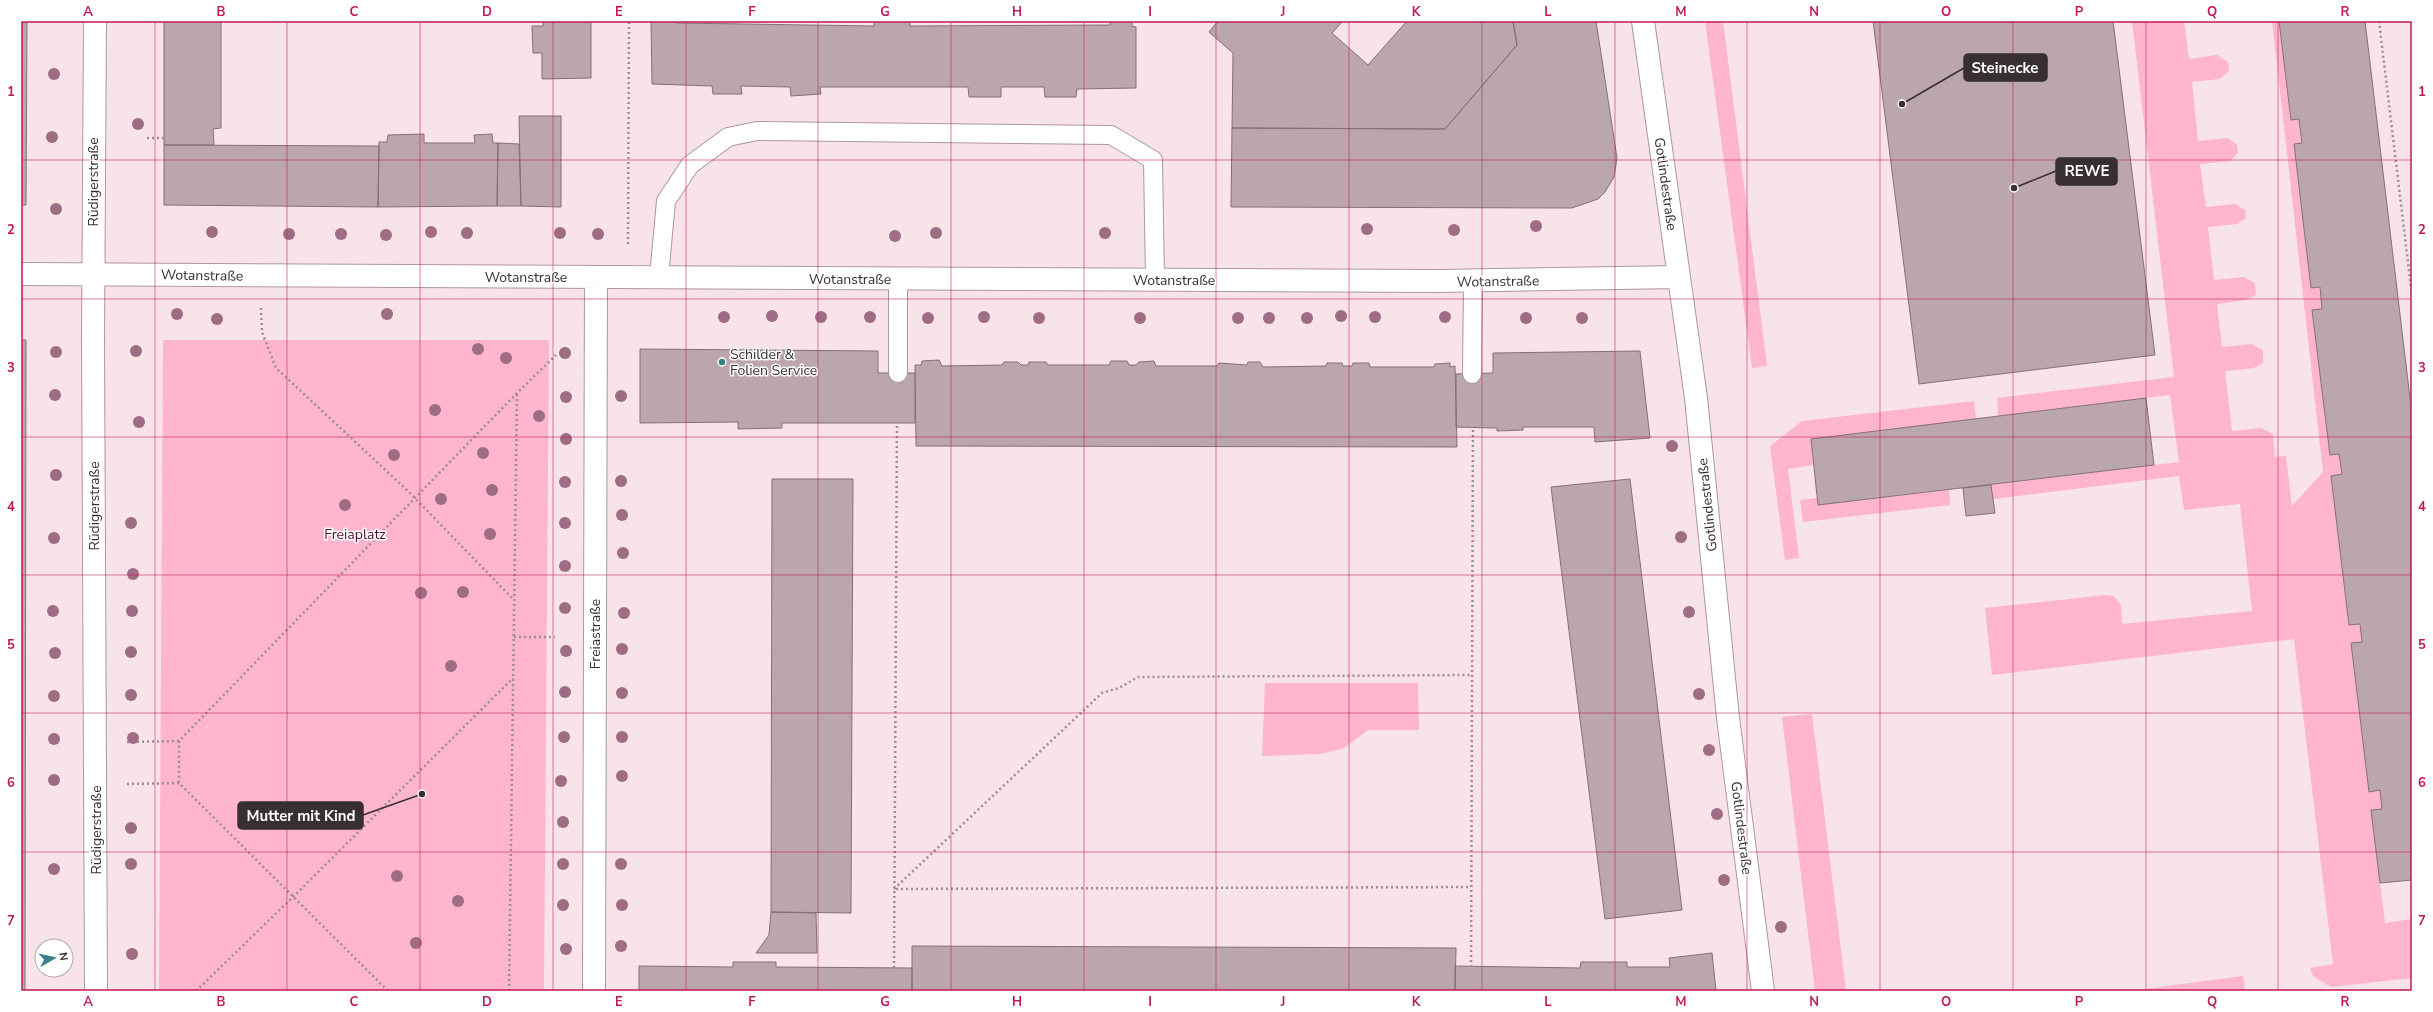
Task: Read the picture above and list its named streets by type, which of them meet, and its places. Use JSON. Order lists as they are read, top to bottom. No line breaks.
{"streets":{"street":["Rüdigerstraße","Gotlindestraße","Wotanstraße","Freiastraße"]},"crossings":[["Rüdigerstraße","Wotanstraße"],["Gotlindestraße","Wotanstraße"],["Wotanstraße","Freiastraße"]],"parks":["Freiaplatz"],"places":["Steinecke","REWE","Schilder & Folien Service","Mutter mit Kind"],"north":"right","grid":{"columns":["A","B","C","D","E","F","G","H","I","J","K","L","M","N","O","P","Q","R"],"rows":["1","2","3","4","5","6","7"]}}
